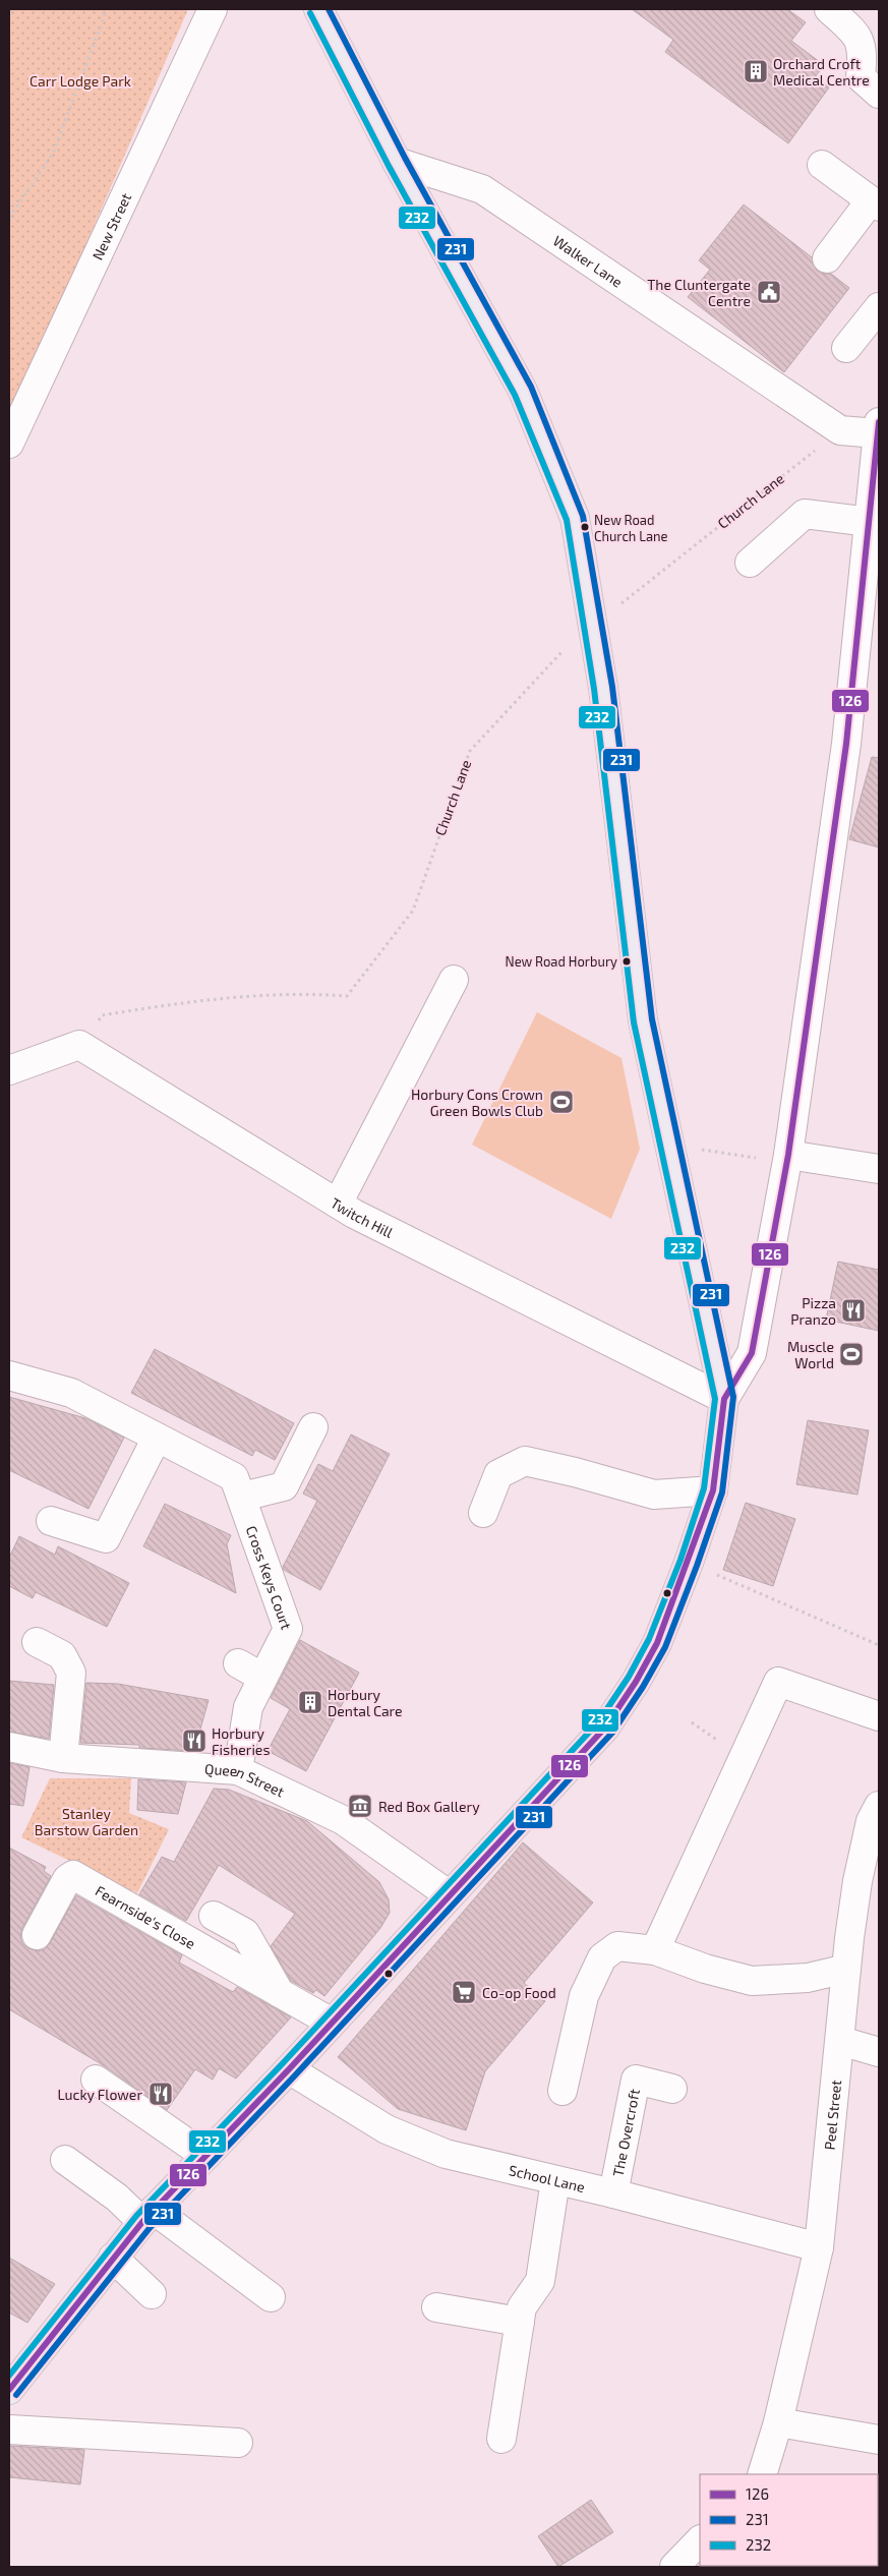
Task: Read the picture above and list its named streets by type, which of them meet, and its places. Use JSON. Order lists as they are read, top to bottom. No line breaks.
{"streets":{"street":["New Street","Walker Lane","Twitch Hill","Cross Keys Court","Queen Street","Fearnside's Close","Peel Street","The Overcroft","School Lane"],"path":["Church Lane"]},"crossings":[["Walker Lane","Church Lane"],["Church Lane","Twitch Hill"],["Cross Keys Court","Queen Street"],["Peel Street","School Lane"],["The Overcroft","School Lane"]],"parks":["Carr Lodge Park","Stanley Barstow Garden"],"places":{"building":["Orchard Croft Medical Centre","Horbury Dental Care"],"public building":["The Cluntergate Centre"],"other":["New Road Church Lane","New Road Horbury"],"sports":["Horbury Cons Crown Green Bowls Club","Muscle World"],"restaurant":["Pizza Pranzo","Horbury Fisheries","Lucky Flower"],"museum":["Red Box Gallery"],"supermarket":["Co-op Food"]},"lines":["transit line 231","transit line 232","transit line 126"],"legend":["126","231","232"]}
